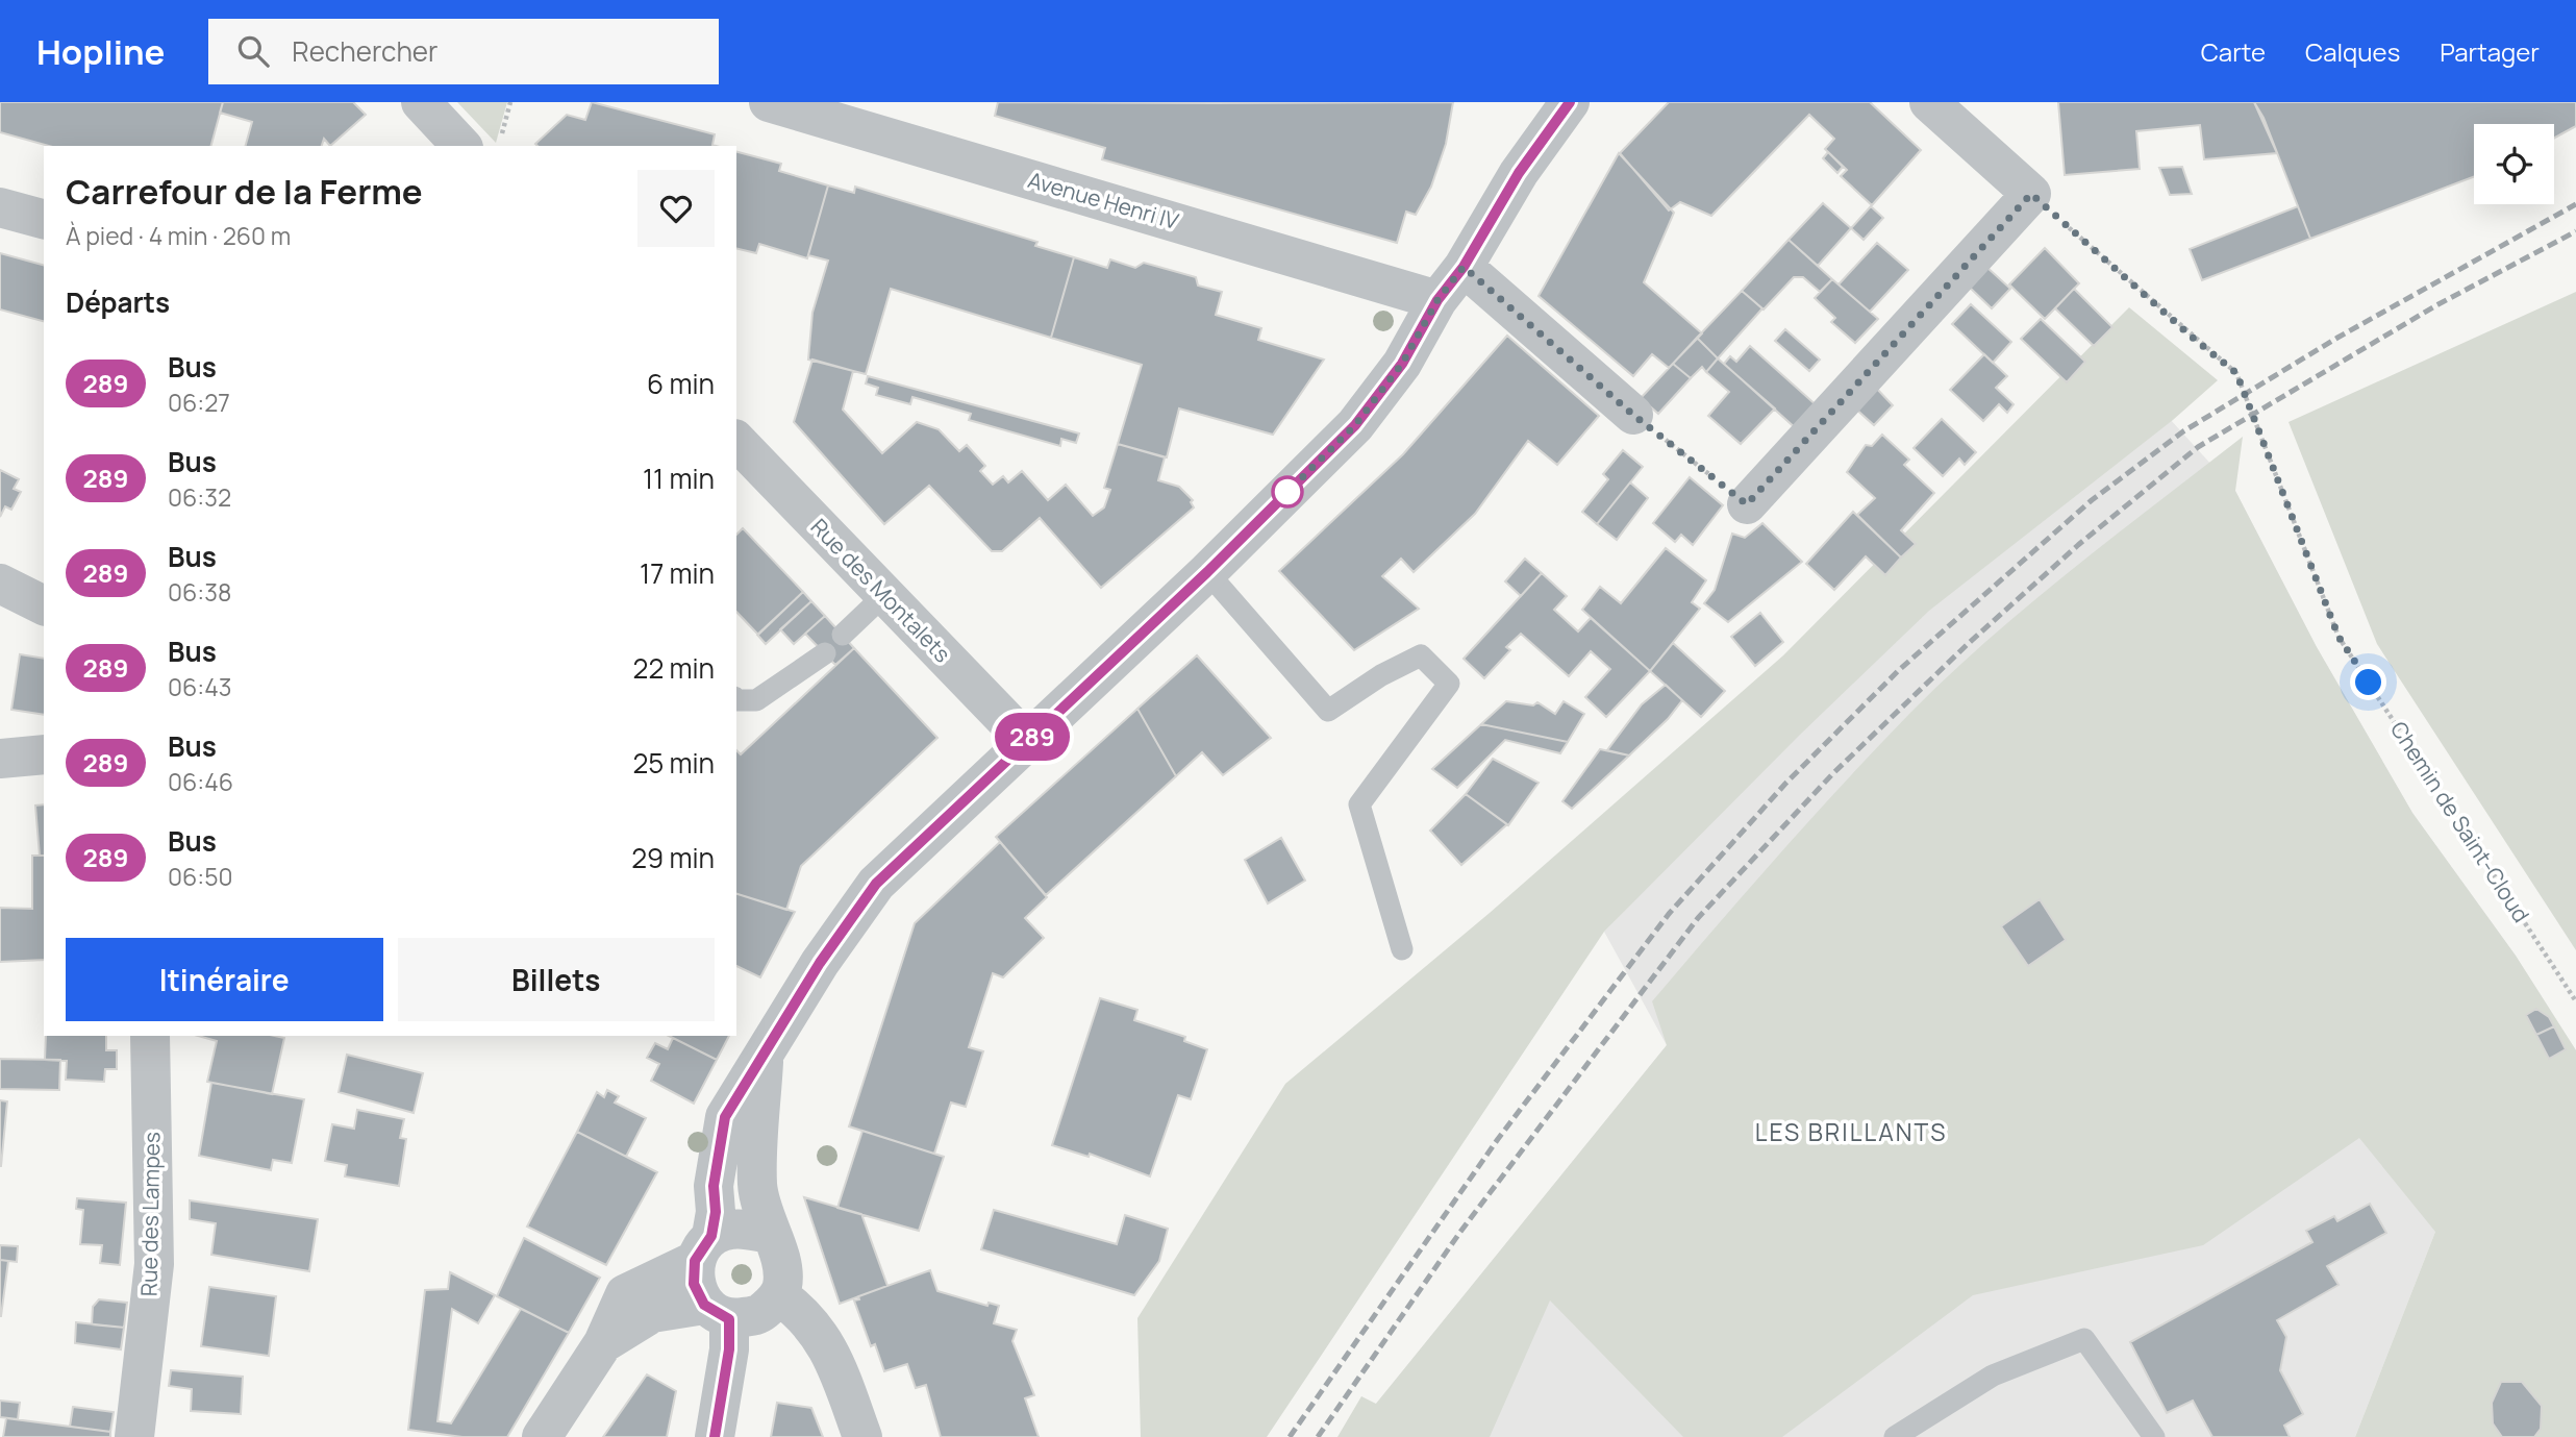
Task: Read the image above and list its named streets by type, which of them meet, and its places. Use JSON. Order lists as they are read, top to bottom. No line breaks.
{"streets":{"street":["Avenue Henri IV","Rue des Montalets","Rue des Lampes"],"path":["Chemin de Saint-Cloud"]},"districts":["LES BRILLANTS"],"lines":["bus line 289"],"page":{"header":"Hopline","search":"Rechercher","nav":["Carte","Calques","Partager"],"on_map":"289","heading":[["Carrefour de la Ferme","À pied · 4 min · 260 m"],"Départs"],"list":[{"mark":"289","name":"Bus","note":"06:27","value":"6 min"},{"mark":"289","name":"Bus","note":"06:32","value":"11 min"},{"mark":"289","name":"Bus","note":"06:38","value":"17 min"},{"mark":"289","name":"Bus","note":"06:43","value":"22 min"},{"mark":"289","name":"Bus","note":"06:46","value":"25 min"},{"mark":"289","name":"Bus","note":"06:50","value":"29 min"}],"buttons":["Itinéraire","Billets"]}}
